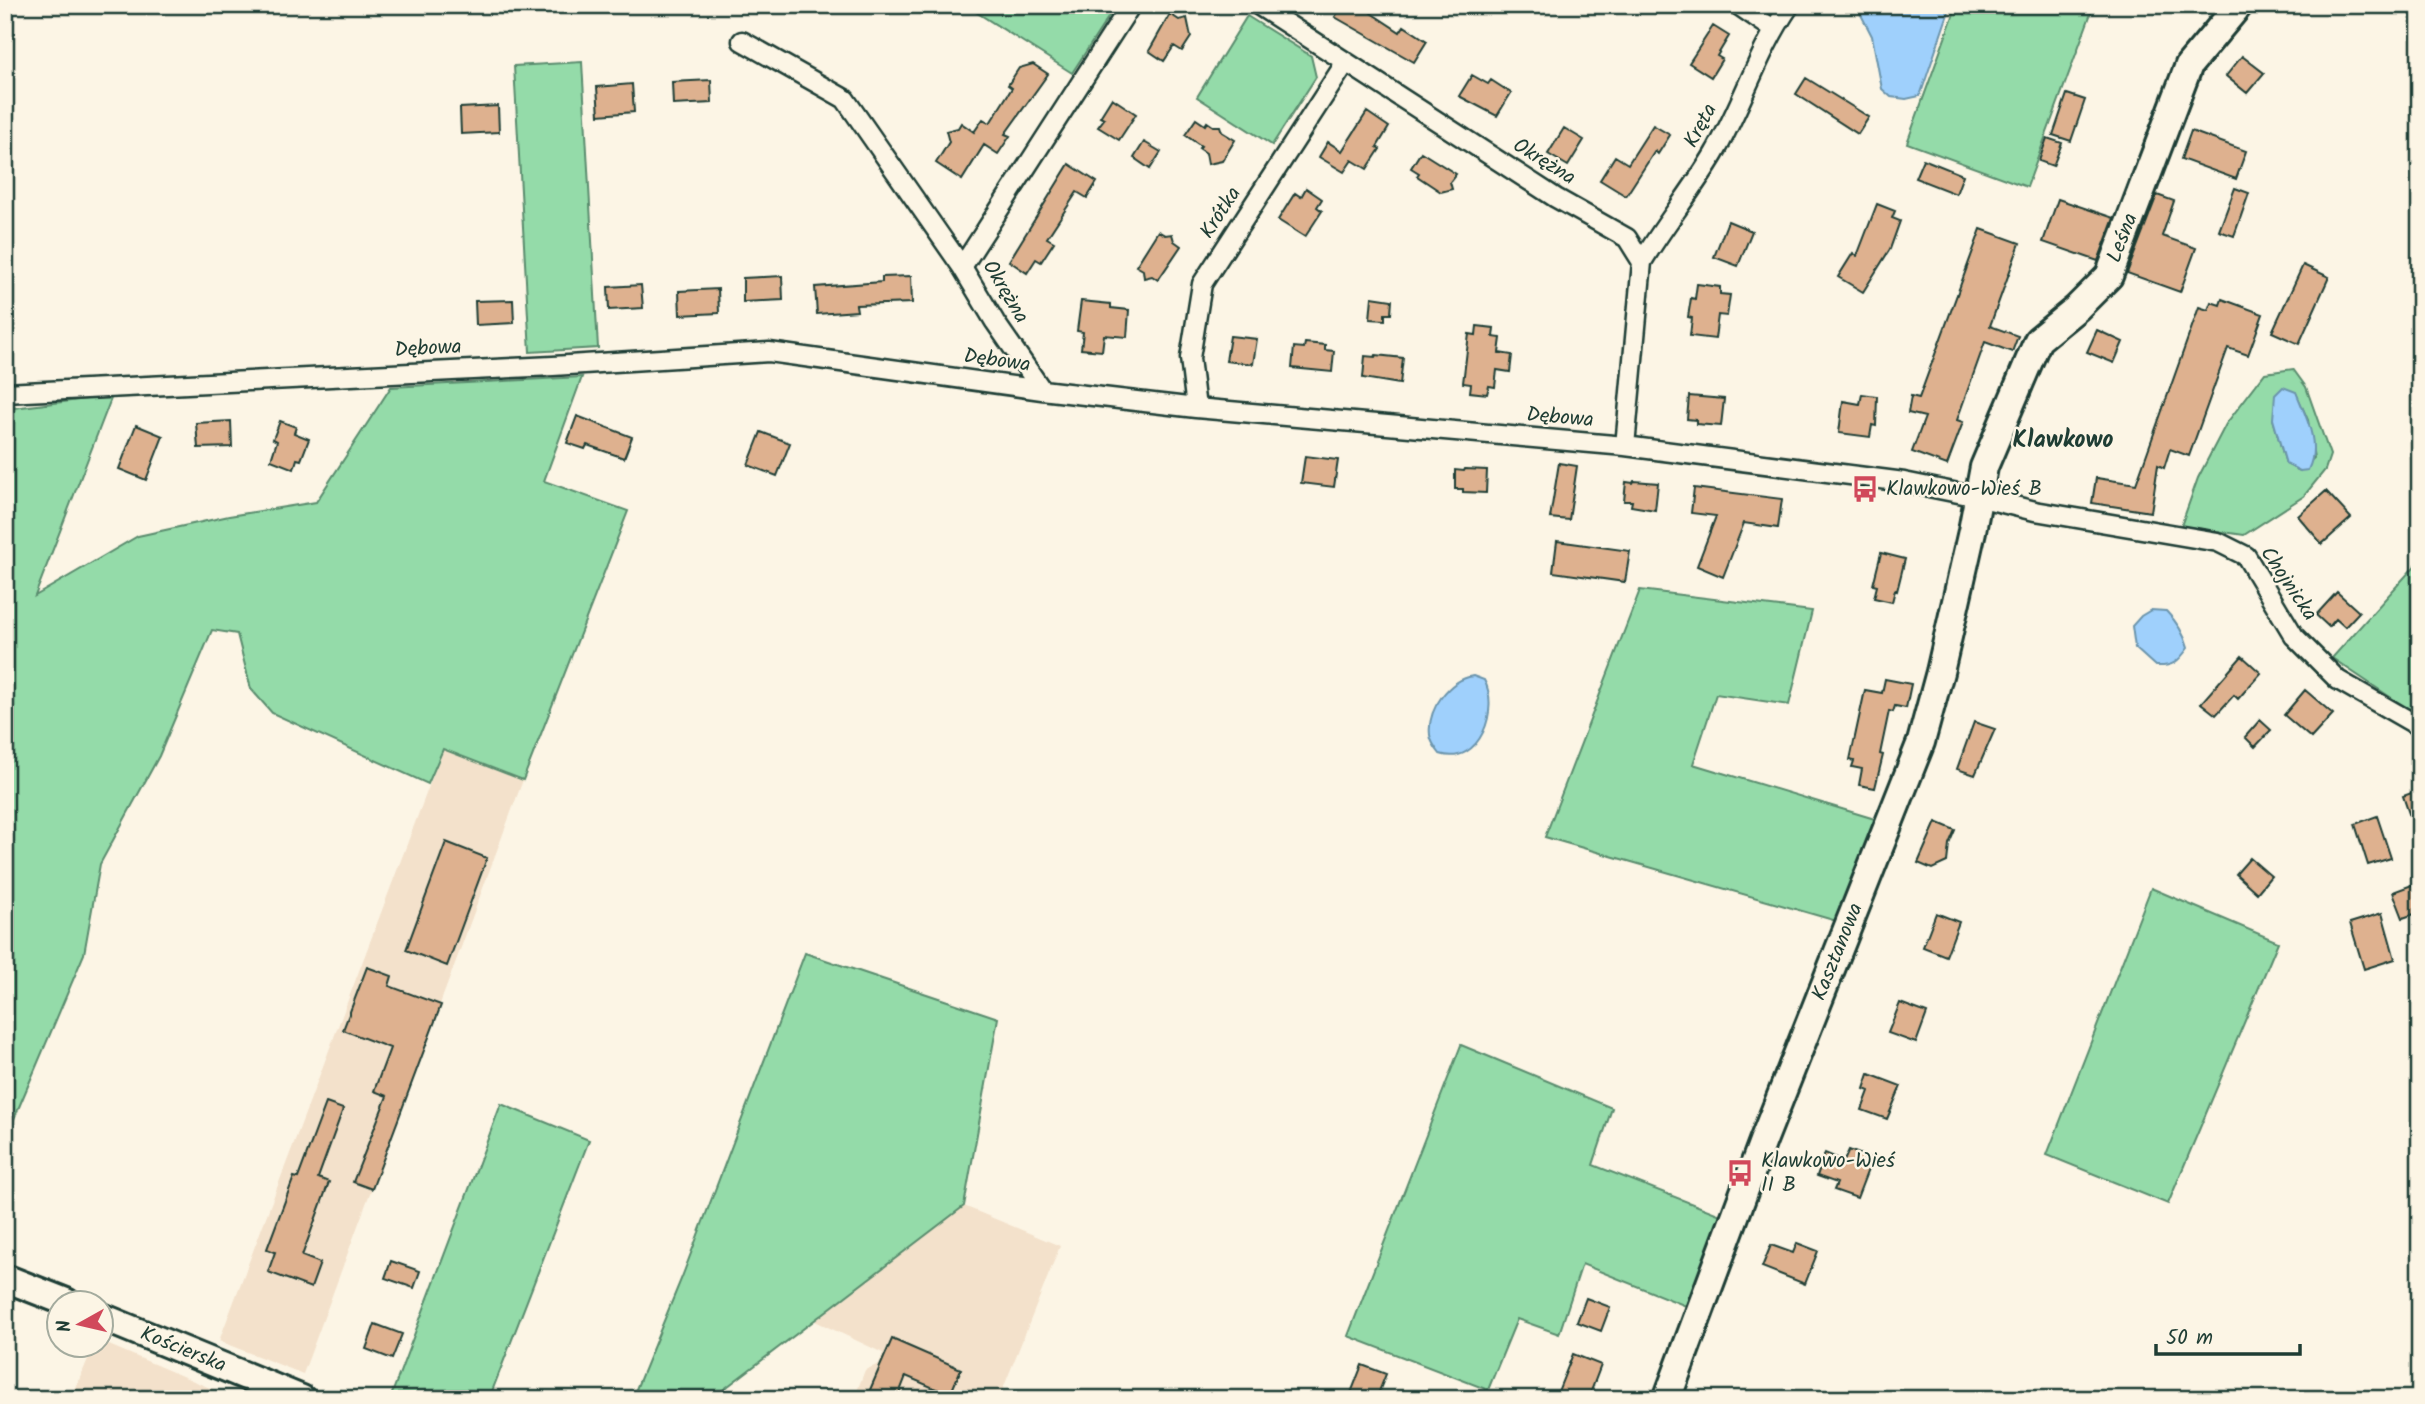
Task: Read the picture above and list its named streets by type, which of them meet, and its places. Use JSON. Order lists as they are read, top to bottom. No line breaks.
{"streets":{"street":["Kręta","Okrężna","Krótka","Leśna","Dębowa","Chojnicka","Kasztanowa","Kościerska"]},"crossings":[["Kręta","Okrężna"],["Okrężna","Krótka"],["Okrężna","Dębowa"],["Krótka","Dębowa"],["Leśna","Dębowa"],["Leśna","Chojnicka"],["Leśna","Kasztanowa"],["Dębowa","Chojnicka"],["Dębowa","Kasztanowa"],["Chojnicka","Kasztanowa"]],"districts":["Klawkowo"],"places":{"bus stop":["Klawkowo-Wieś B","Klawkowo-Wieś II B"]},"scale_bar":"50 m","north":"left"}
